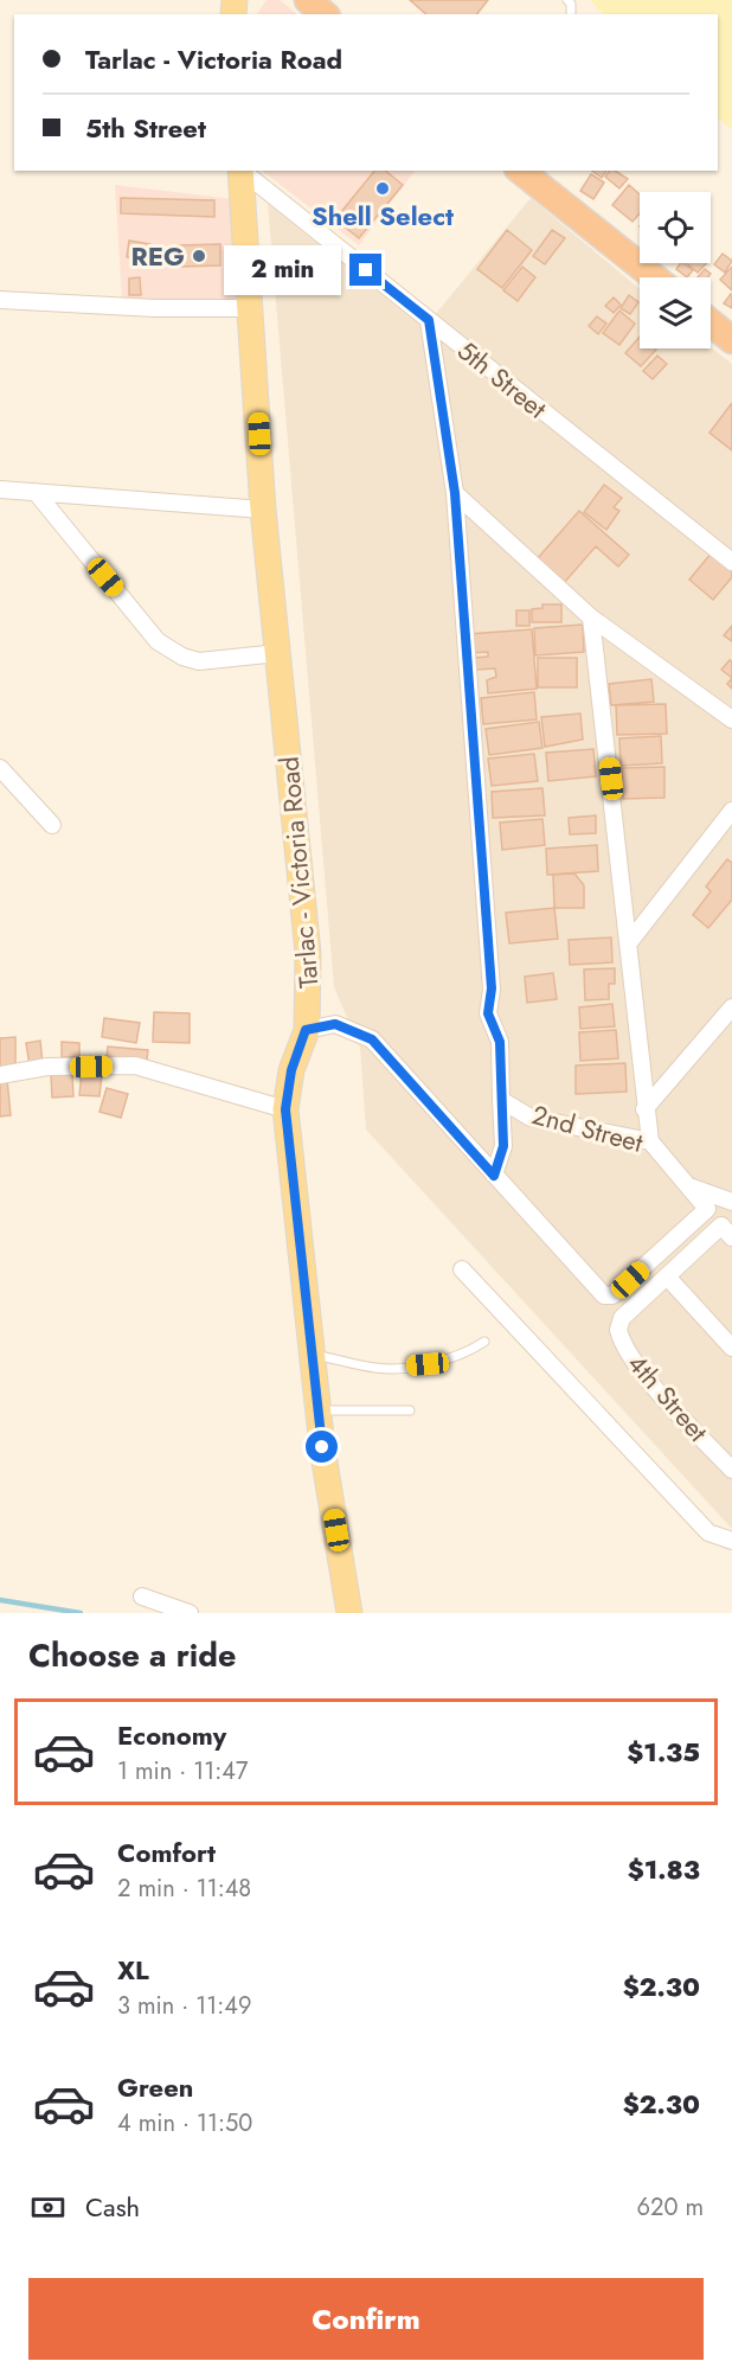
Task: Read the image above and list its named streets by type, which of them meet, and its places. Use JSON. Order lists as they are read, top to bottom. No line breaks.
{"streets":{"main road":["Tarlac - Victoria Road"],"street":["5th Street","2nd Street","4th Street"]},"crossings":[["5th Street","2nd Street"]],"places":["Shell Select","REG"],"page":{"banner":["Tarlac - Victoria Road","5th Street"],"bubble":"2 min","heading":"Choose a ride","list":[{"name":"Economy","note":"1 min · 11:47","value":"$1.35"},{"name":"Comfort","note":"2 min · 11:48","value":"$1.83"},{"name":"XL","note":"3 min · 11:49","value":"$2.30"},{"name":"Green","note":"4 min · 11:50","value":"$2.30"}],"pay":["Cash","620 m"],"buttons":"Confirm"}}
